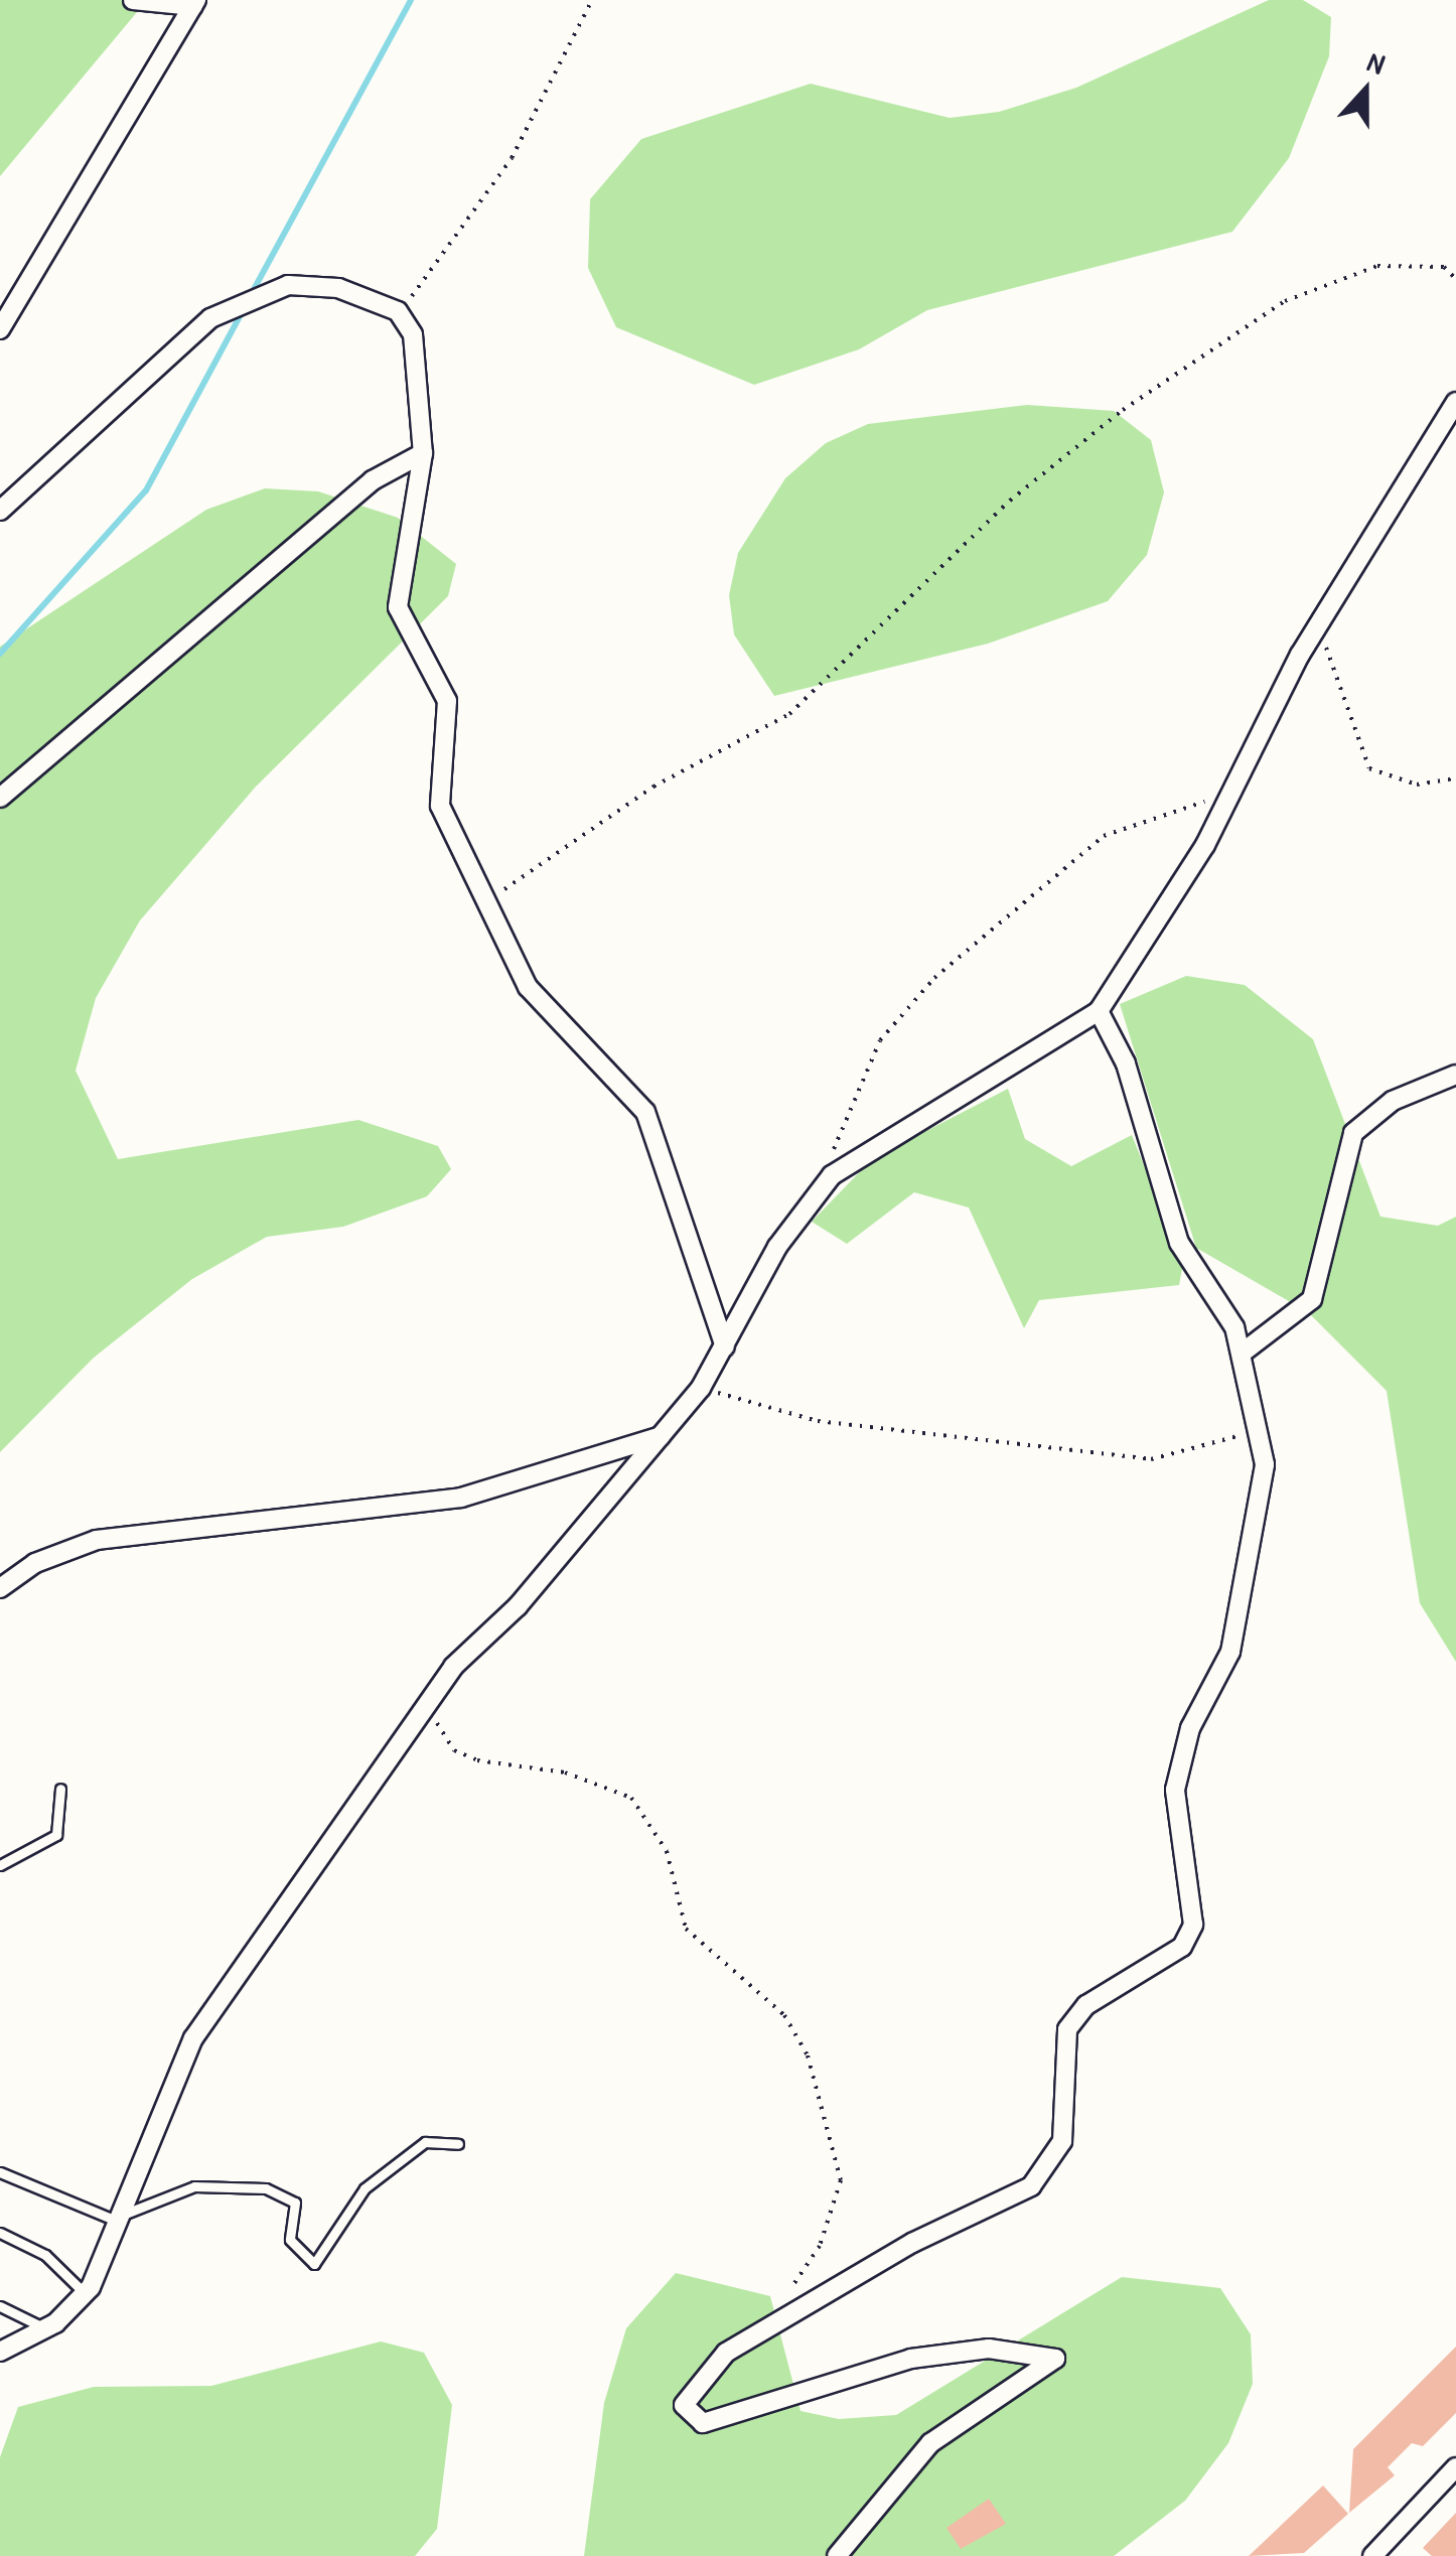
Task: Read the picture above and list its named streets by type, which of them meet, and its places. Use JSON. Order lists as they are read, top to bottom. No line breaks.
{"north":"top"}
